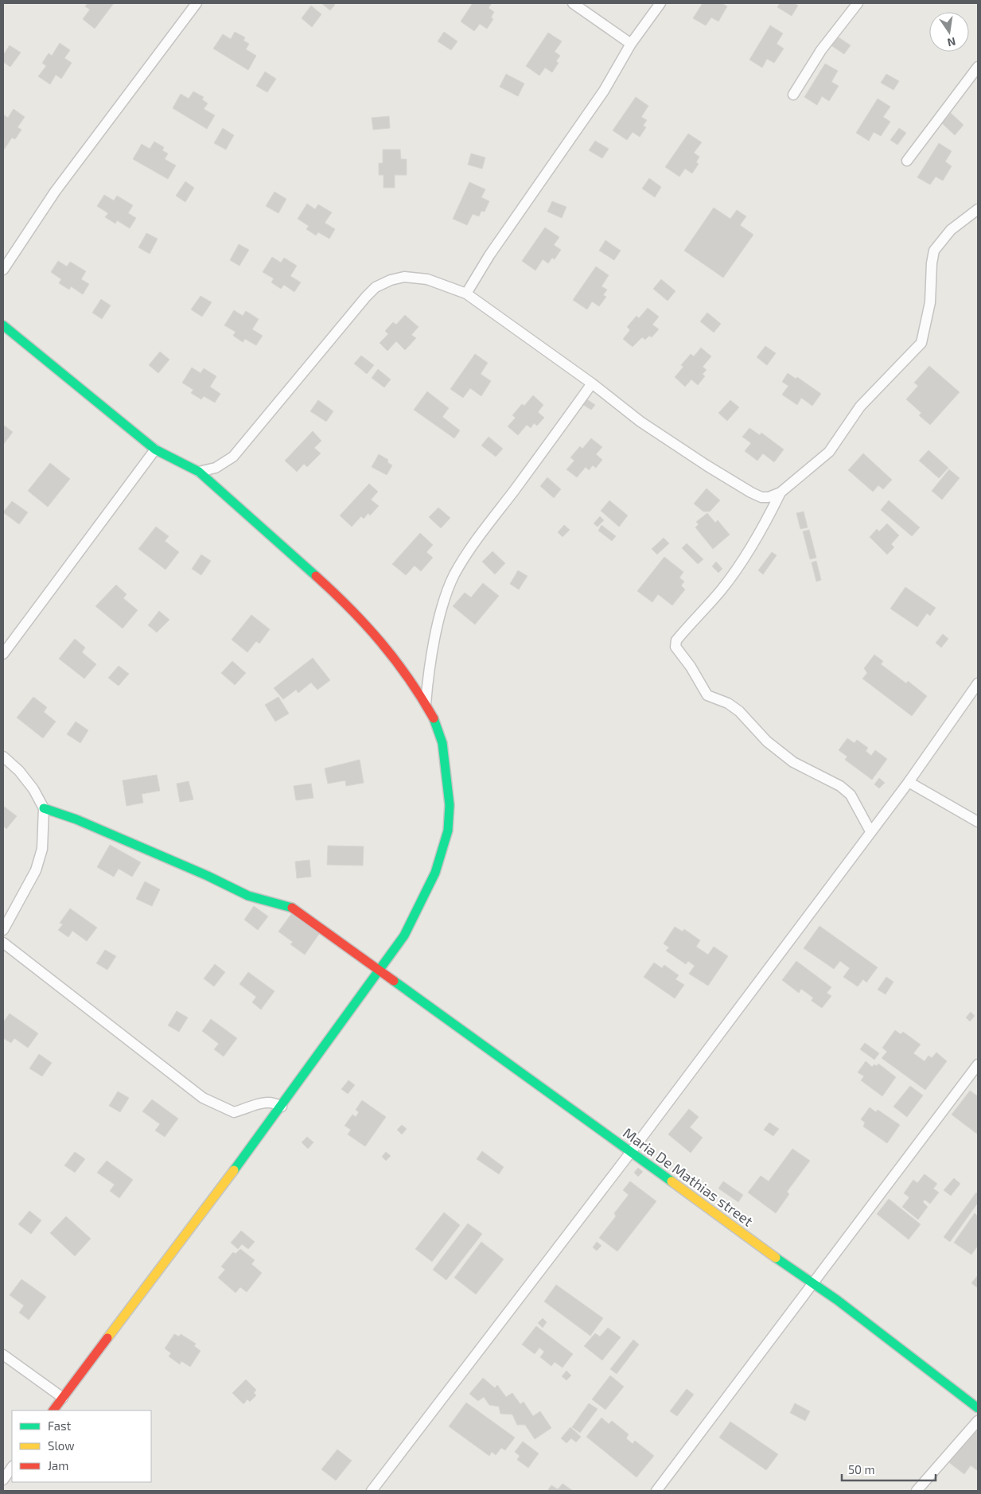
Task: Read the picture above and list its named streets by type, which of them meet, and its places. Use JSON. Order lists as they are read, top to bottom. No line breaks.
{"streets":{"street":["Maria De Mathias street"]},"legend":["Fast","Slow","Jam"],"scale_bar":"50 m","north":"bottom"}
